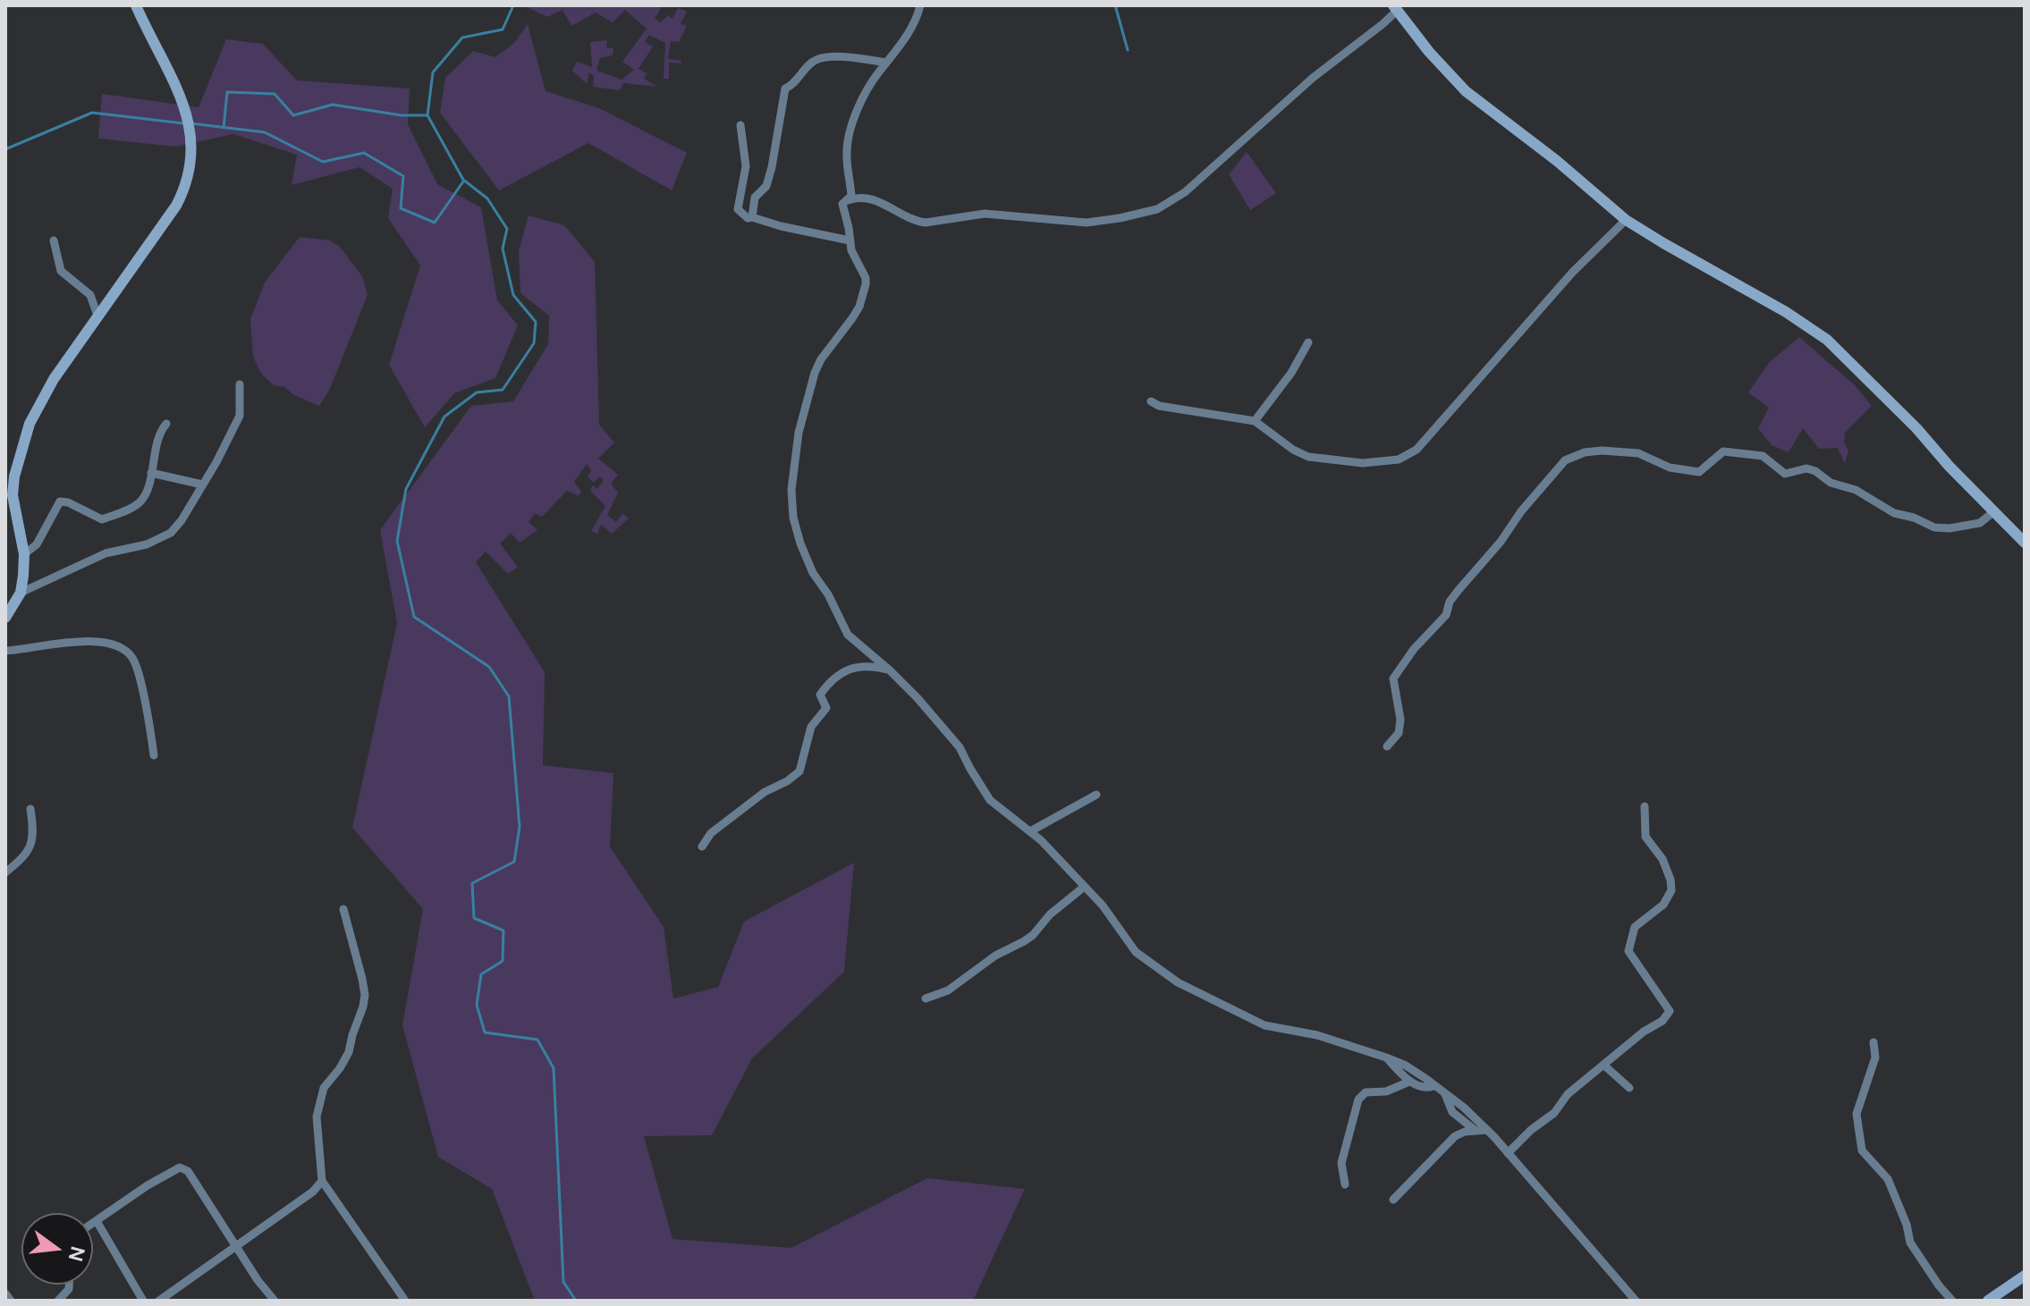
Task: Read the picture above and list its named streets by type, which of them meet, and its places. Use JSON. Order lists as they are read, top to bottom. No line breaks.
{"north":"right"}
